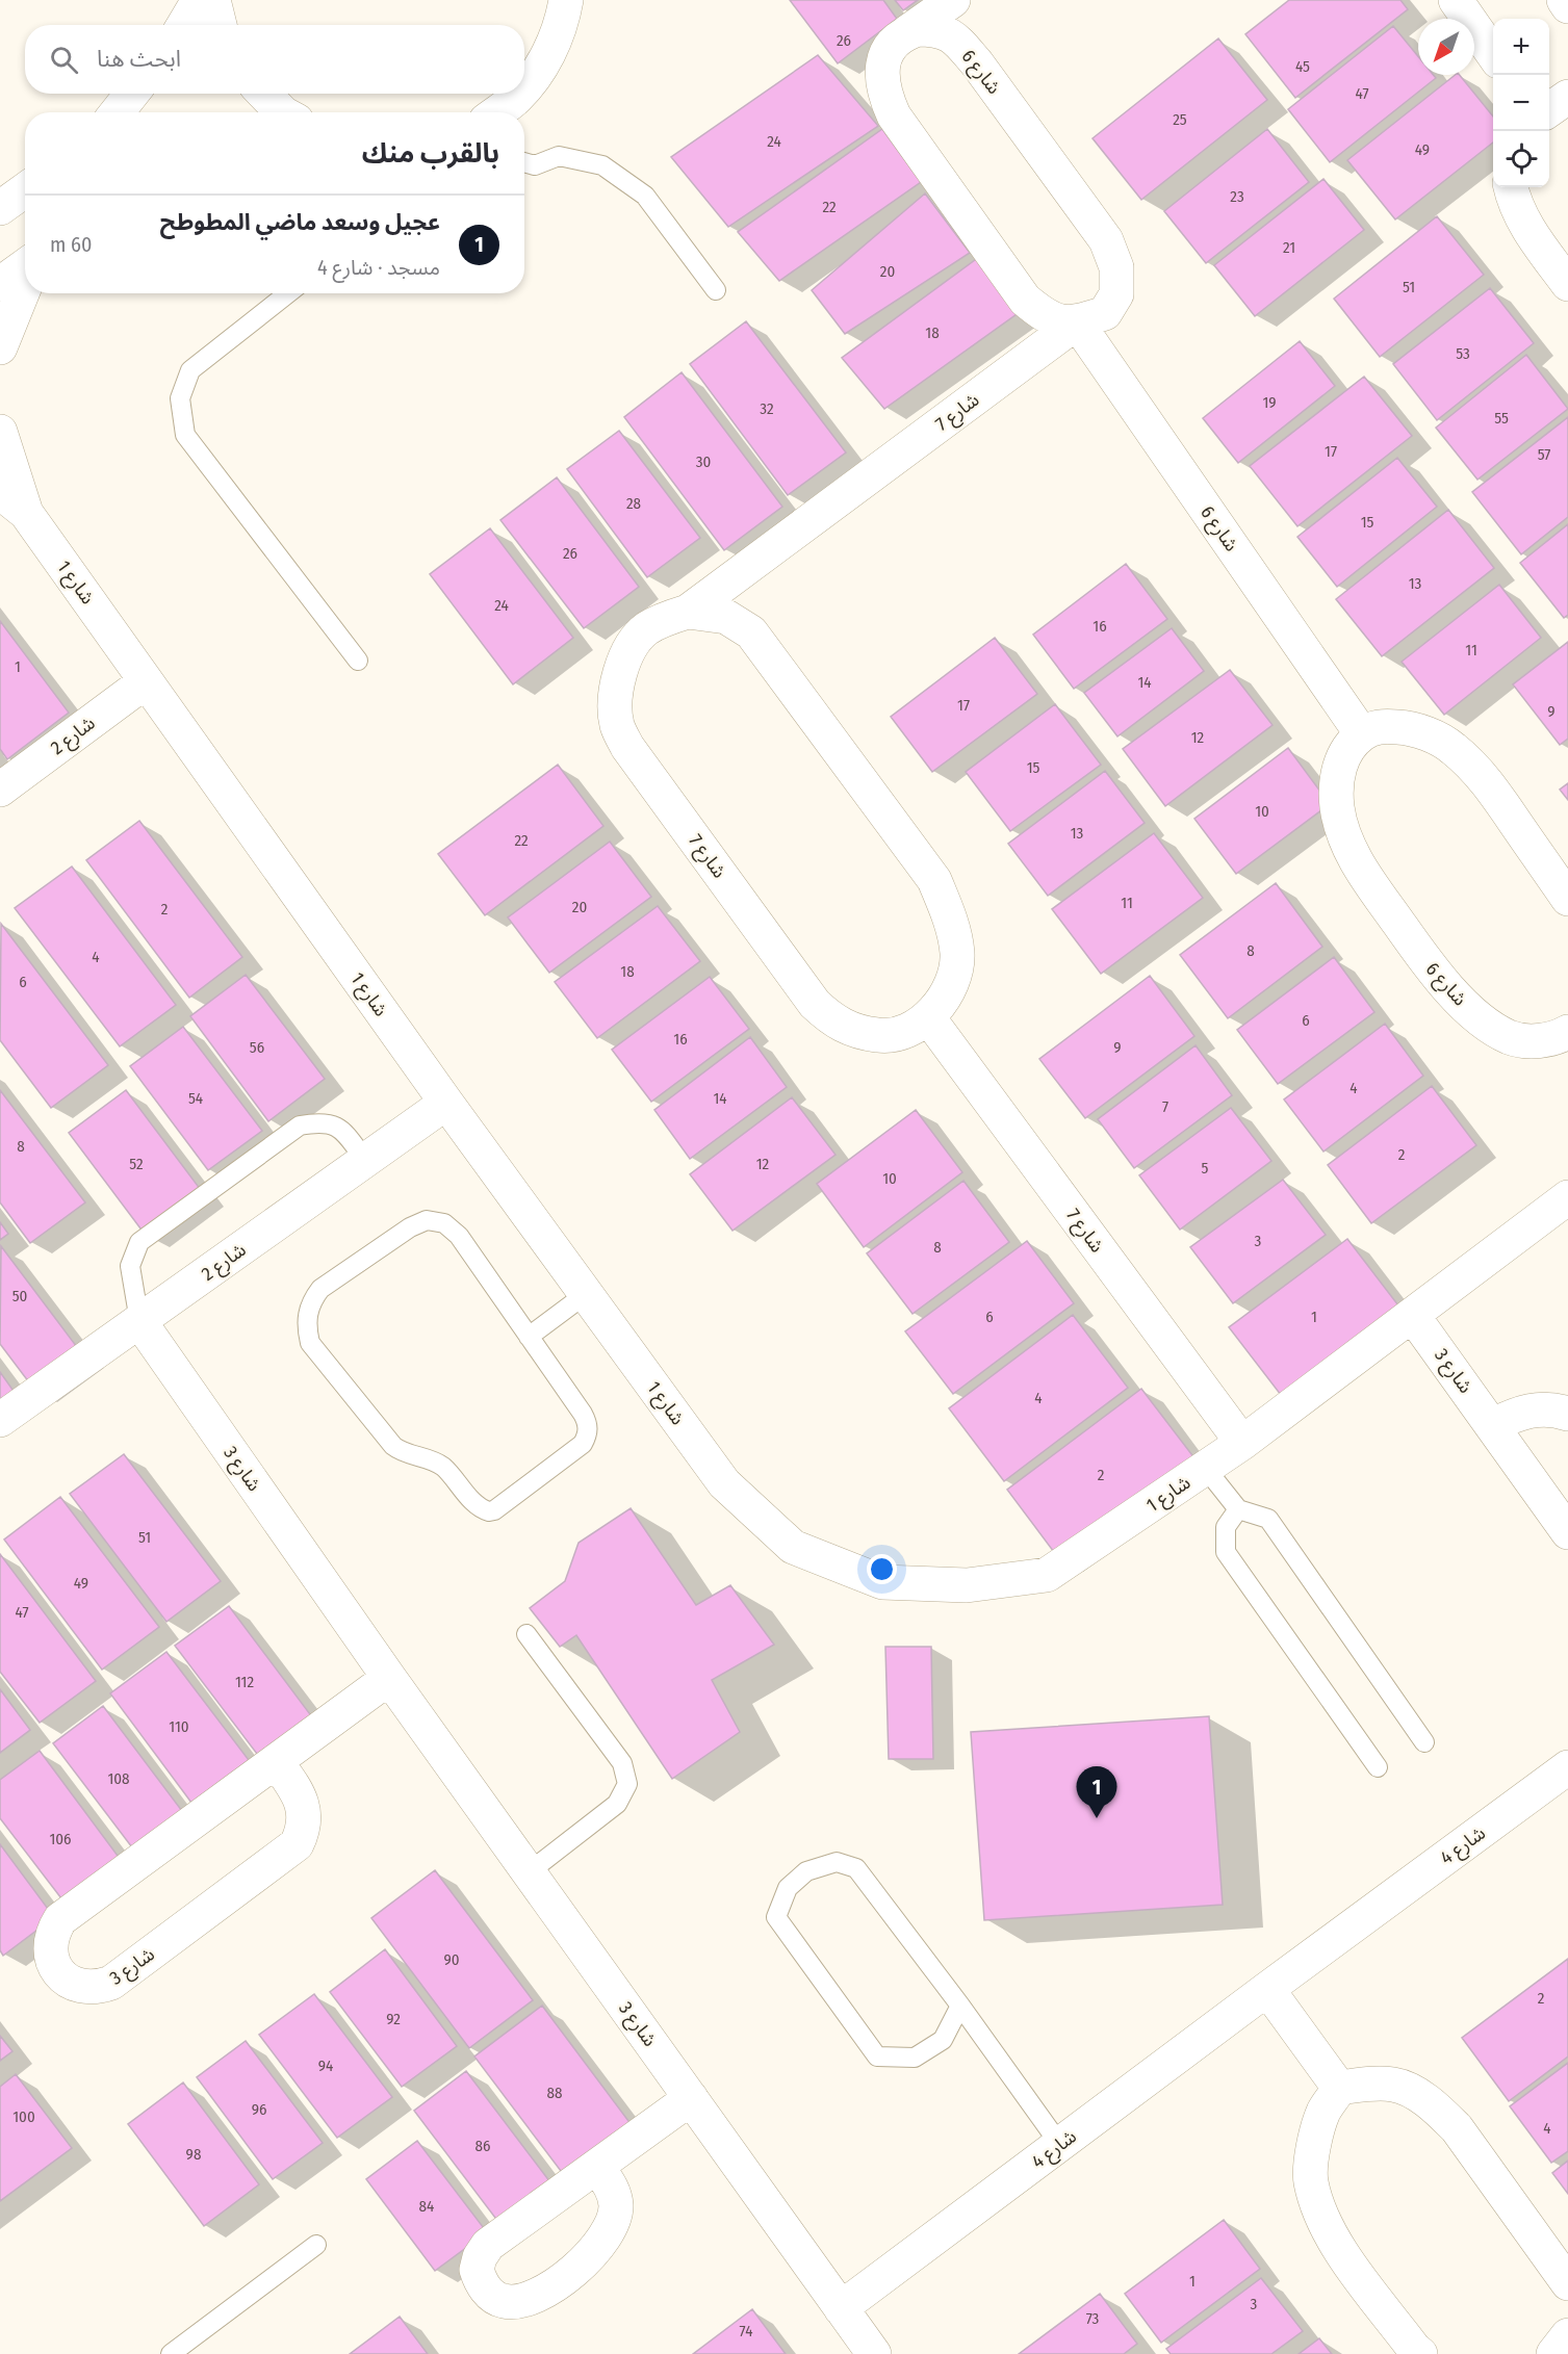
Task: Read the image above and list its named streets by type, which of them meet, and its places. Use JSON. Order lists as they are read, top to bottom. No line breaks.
{"streets":{"street":["شارع 6","شارع 7","شارع 1","شارع 2","شارع 3","شارع 4"]},"crossings":[["شارع 6","شارع 7"],["شارع 7","شارع 1"],["شارع 1","شارع 2"],["شارع 1","شارع 3"],["شارع 2","شارع 3"],["شارع 3","شارع 4"]],"house_numbers":["26","45","47","25","24","49","23","22","21","20","51","18","53","19","32","55","17","57","30","28","15","26","13","24","16","11","1","14","17","9","12","15","10","13","22","11","20","2","8","4","18","6","6","16","56","9","4","54","14","7","8","2","52","12","5","10","3","8","50","6","1","4","2","51","49","47","112","110","108","106","90","2","92","94","88","96","100","4","86","98","84","1","3","73","74"],"north":"bottom left","page":{"map_buttons":["+","−"],"search":"ابحث هنا","heading":"بالقرب منك","list":[{"mark":"1","name":"عجيل وسعد ماضي المطوطح","note":"مسجد · شارع 4","value":"60 m"}],"pins":"1"}}
